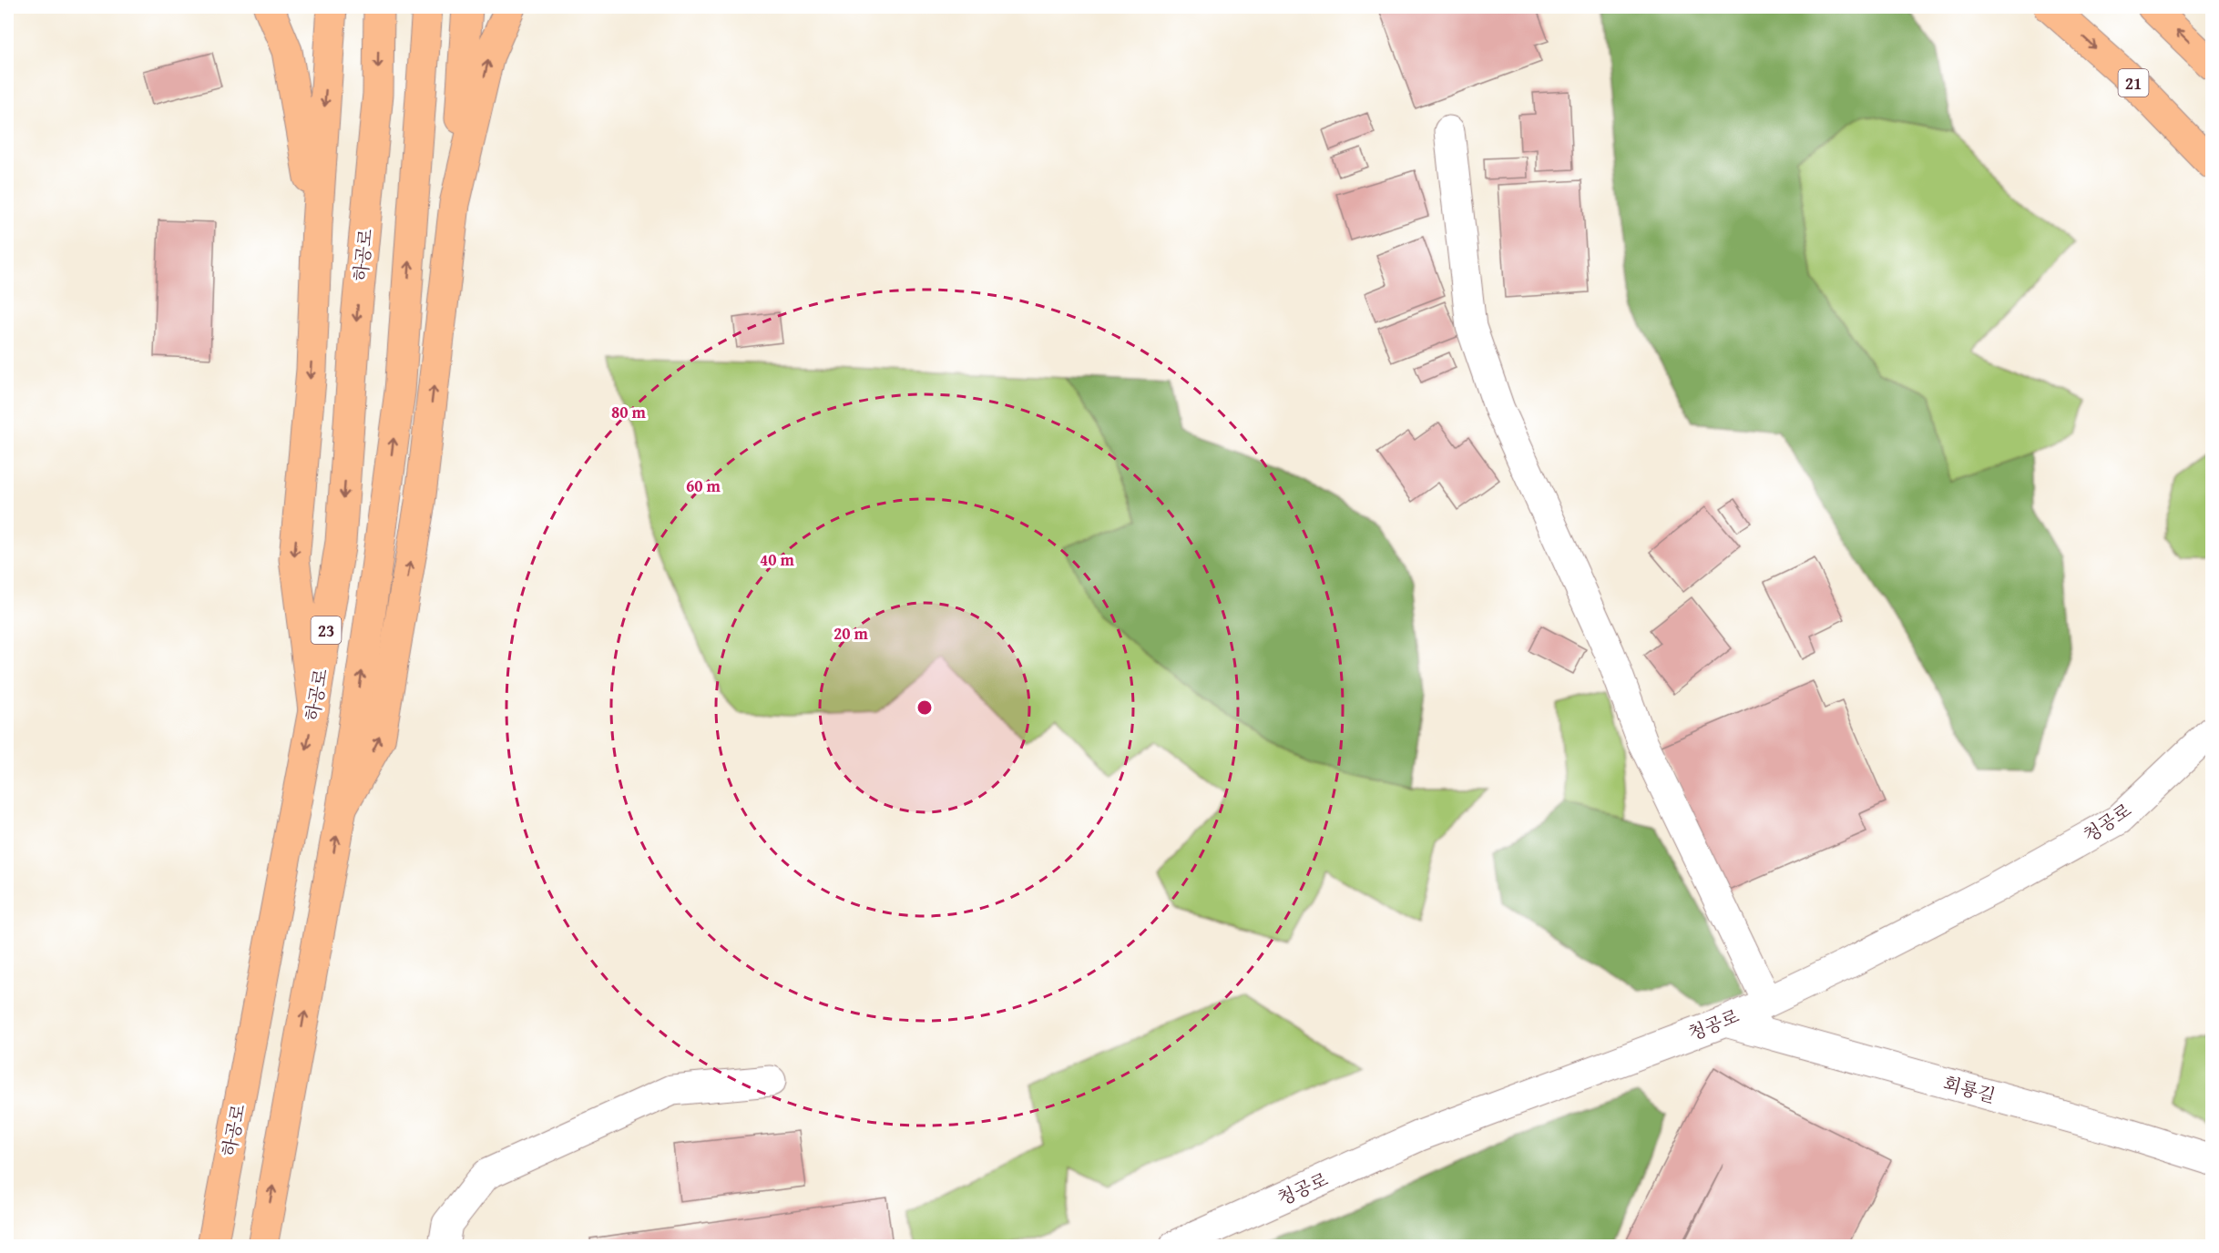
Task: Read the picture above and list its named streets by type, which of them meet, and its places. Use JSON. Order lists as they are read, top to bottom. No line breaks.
{"streets":{"main road":["21","하공로","23"],"street":["청공로","회룡길"]},"crossings":[["청공로","회룡길"]],"rings":["80 m","60 m","40 m","20 m"]}
